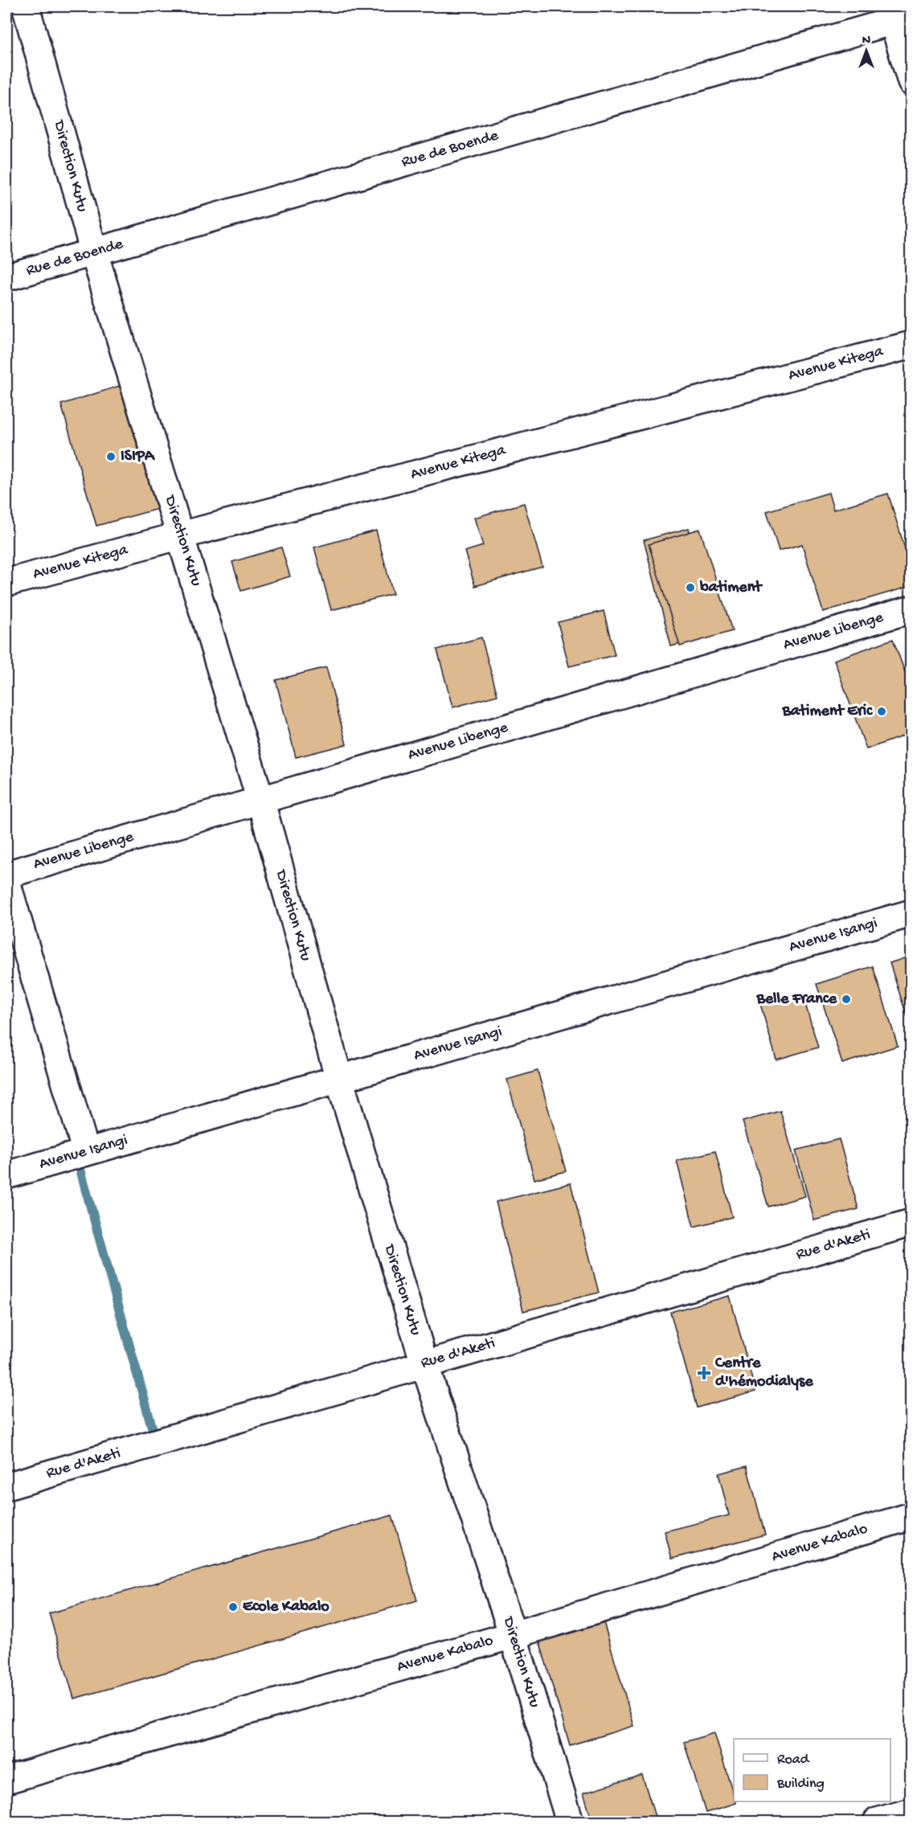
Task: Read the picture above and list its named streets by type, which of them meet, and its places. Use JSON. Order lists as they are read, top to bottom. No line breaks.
{"streets":{"street":["Rue de Boende","Direction Kutu","Avenue Kitega","Avenue Libenge","Avenue Isangi","Rue d'Aketi","Avenue Kabalo"]},"crossings":[["Rue de Boende","Direction Kutu"],["Direction Kutu","Avenue Kitega"],["Direction Kutu","Avenue Libenge"],["Direction Kutu","Avenue Isangi"],["Direction Kutu","Rue d'Aketi"],["Direction Kutu","Avenue Kabalo"]],"places":{"other":["ISIPA","batiment","Batiment Eric","Belle France","Ecole Kabalo"],"health":["Centre d'hémodialyse"]},"legend":["Road","Building"],"north":"top"}
